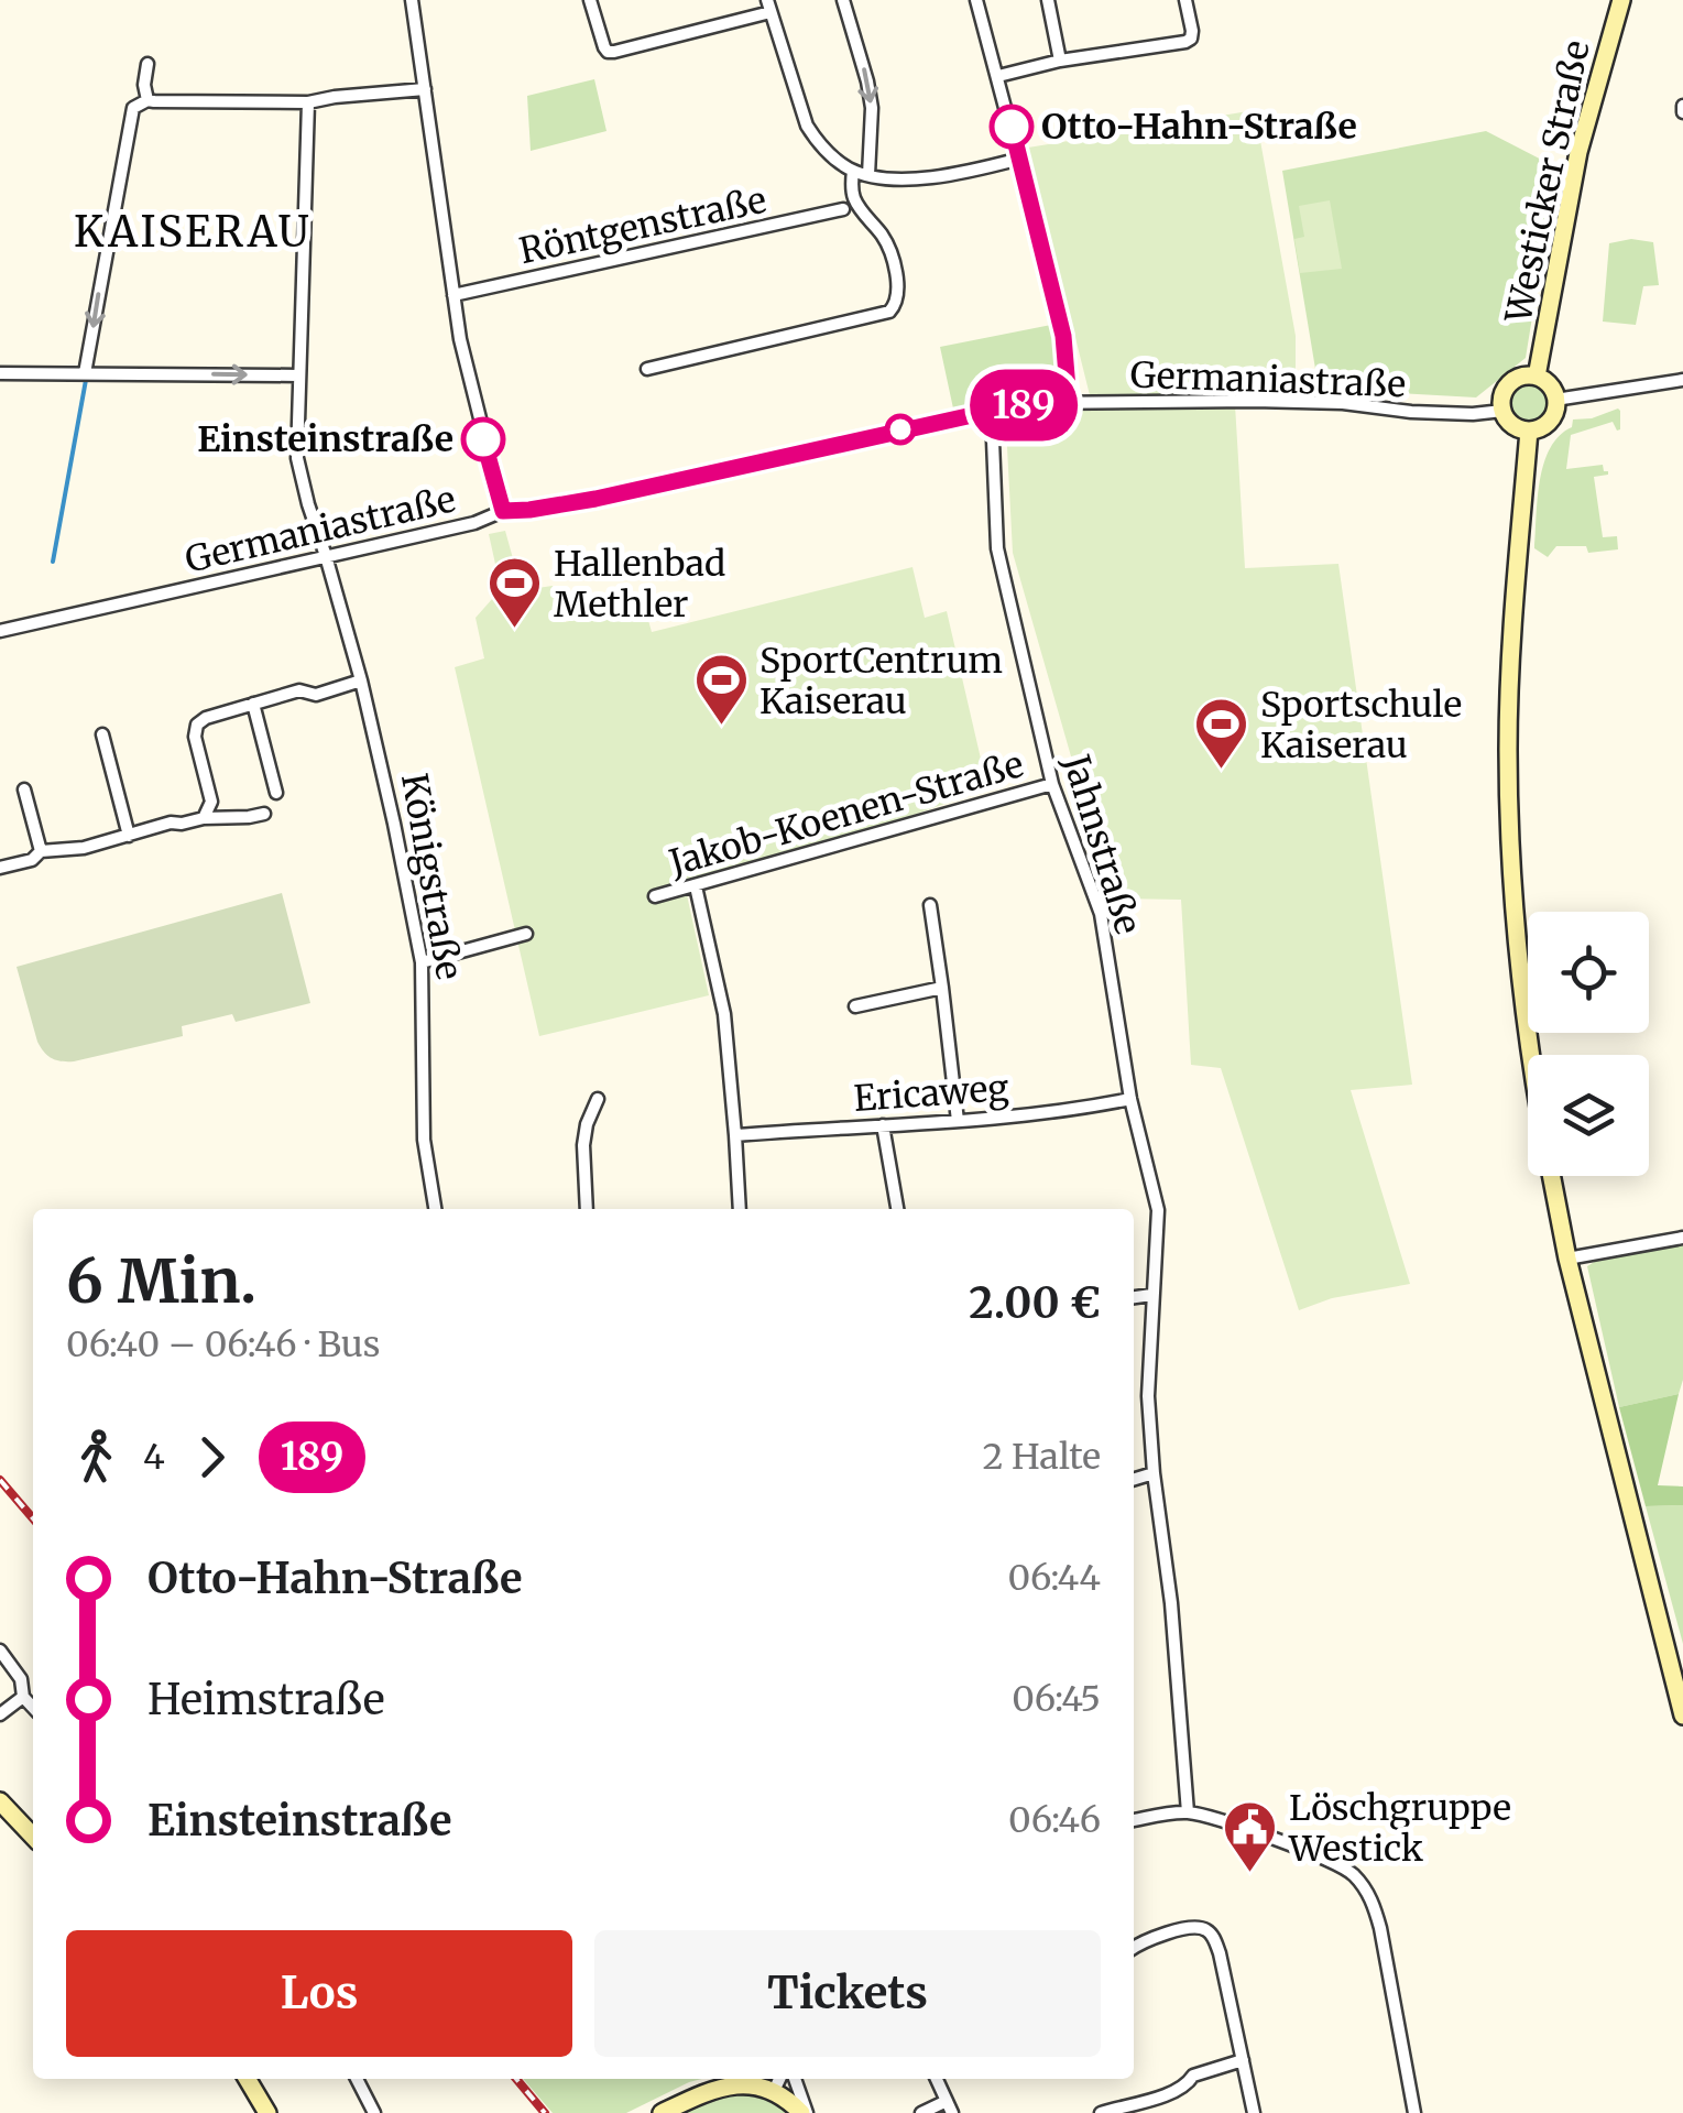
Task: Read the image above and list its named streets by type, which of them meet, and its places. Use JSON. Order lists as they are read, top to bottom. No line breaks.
{"streets":{"street":["Westicker Straße","Röntgenstraße","Germaniastraße","Jakob-Koenen-Straße","Jahnstraße","Königstraße","Ericaweg"]},"crossings":[["Westicker Straße","Germaniastraße"],["Germaniastraße","Jahnstraße"],["Germaniastraße","Königstraße"],["Jakob-Koenen-Straße","Jahnstraße"],["Jahnstraße","Ericaweg"]],"districts":["KAISERAU"],"places":{"other":["Otto-Hahn-Straße","Einsteinstraße"],"sports":["Hallenbad Methler","SportCentrum Kaiserau","Sportschule Kaiserau"],"public building":["Löschgruppe Westick"]},"lines":["bus line 189"],"page":{"on_map":"189","heading":["6 Min.","06:40 – 06:46 · Bus","2.00 €"],"legs":["4","189","2 Halte"],"list":[{"name":"Otto-Hahn-Straße","value":"06:44"},{"name":"Heimstraße","value":"06:45"},{"name":"Einsteinstraße","value":"06:46"}],"buttons":["Los","Tickets"]}}
